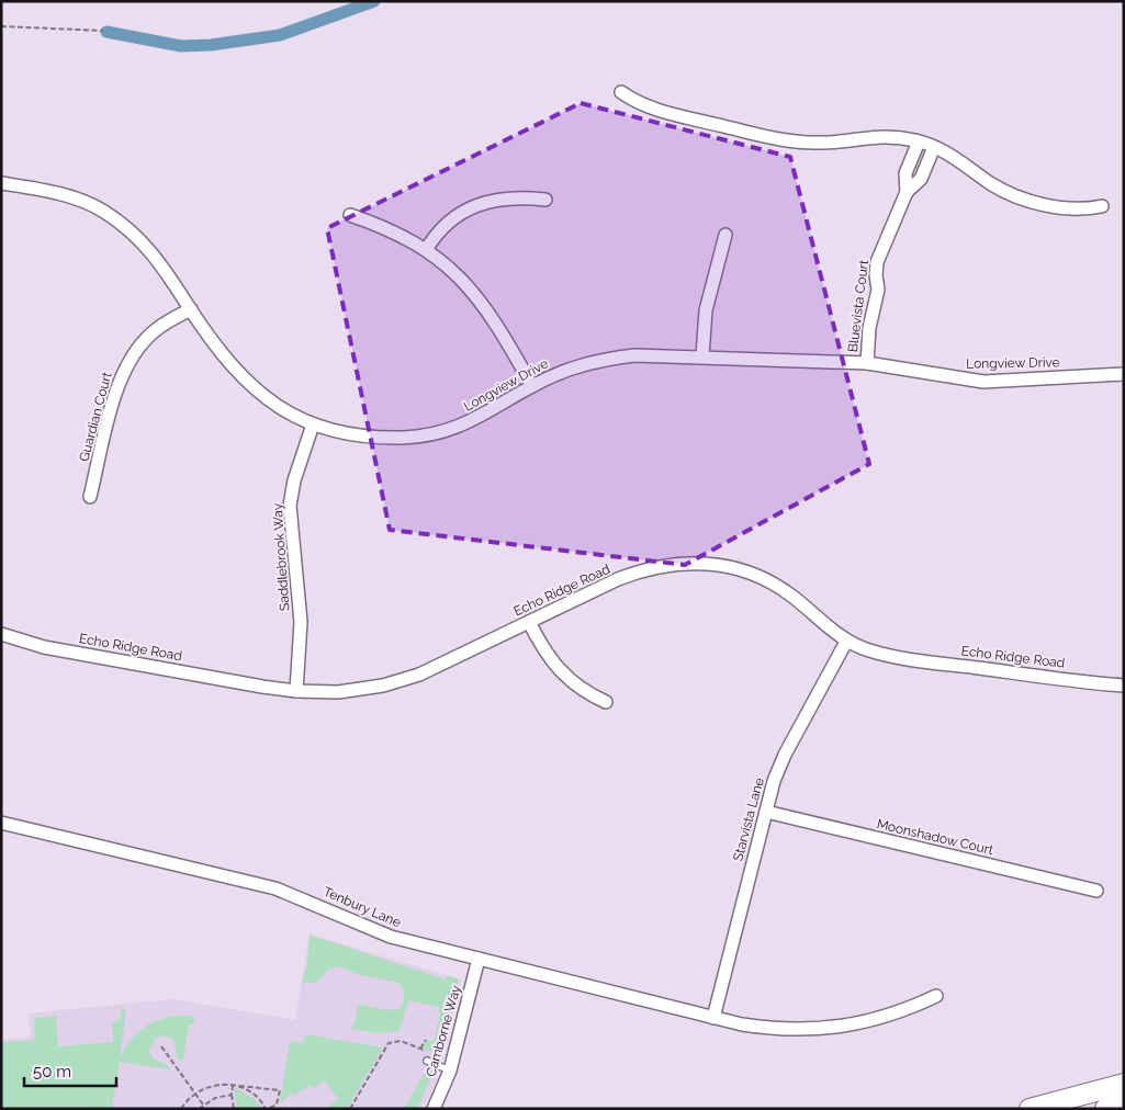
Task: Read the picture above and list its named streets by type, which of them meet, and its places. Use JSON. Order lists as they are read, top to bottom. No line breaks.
{"streets":{"street":["Bluevista Court","Longview Drive","Guardian Court","Saddlebrook Way","Echo Ridge Road","Starvista Lane","Moonshadow Court","Tenbury Lane","Camborne Way"]},"crossings":[["Bluevista Court","Longview Drive"],["Longview Drive","Guardian Court"],["Longview Drive","Saddlebrook Way"],["Saddlebrook Way","Echo Ridge Road"],["Echo Ridge Road","Starvista Lane"],["Starvista Lane","Moonshadow Court"],["Starvista Lane","Tenbury Lane"],["Tenbury Lane","Camborne Way"]],"scale_bar":"50 m"}
